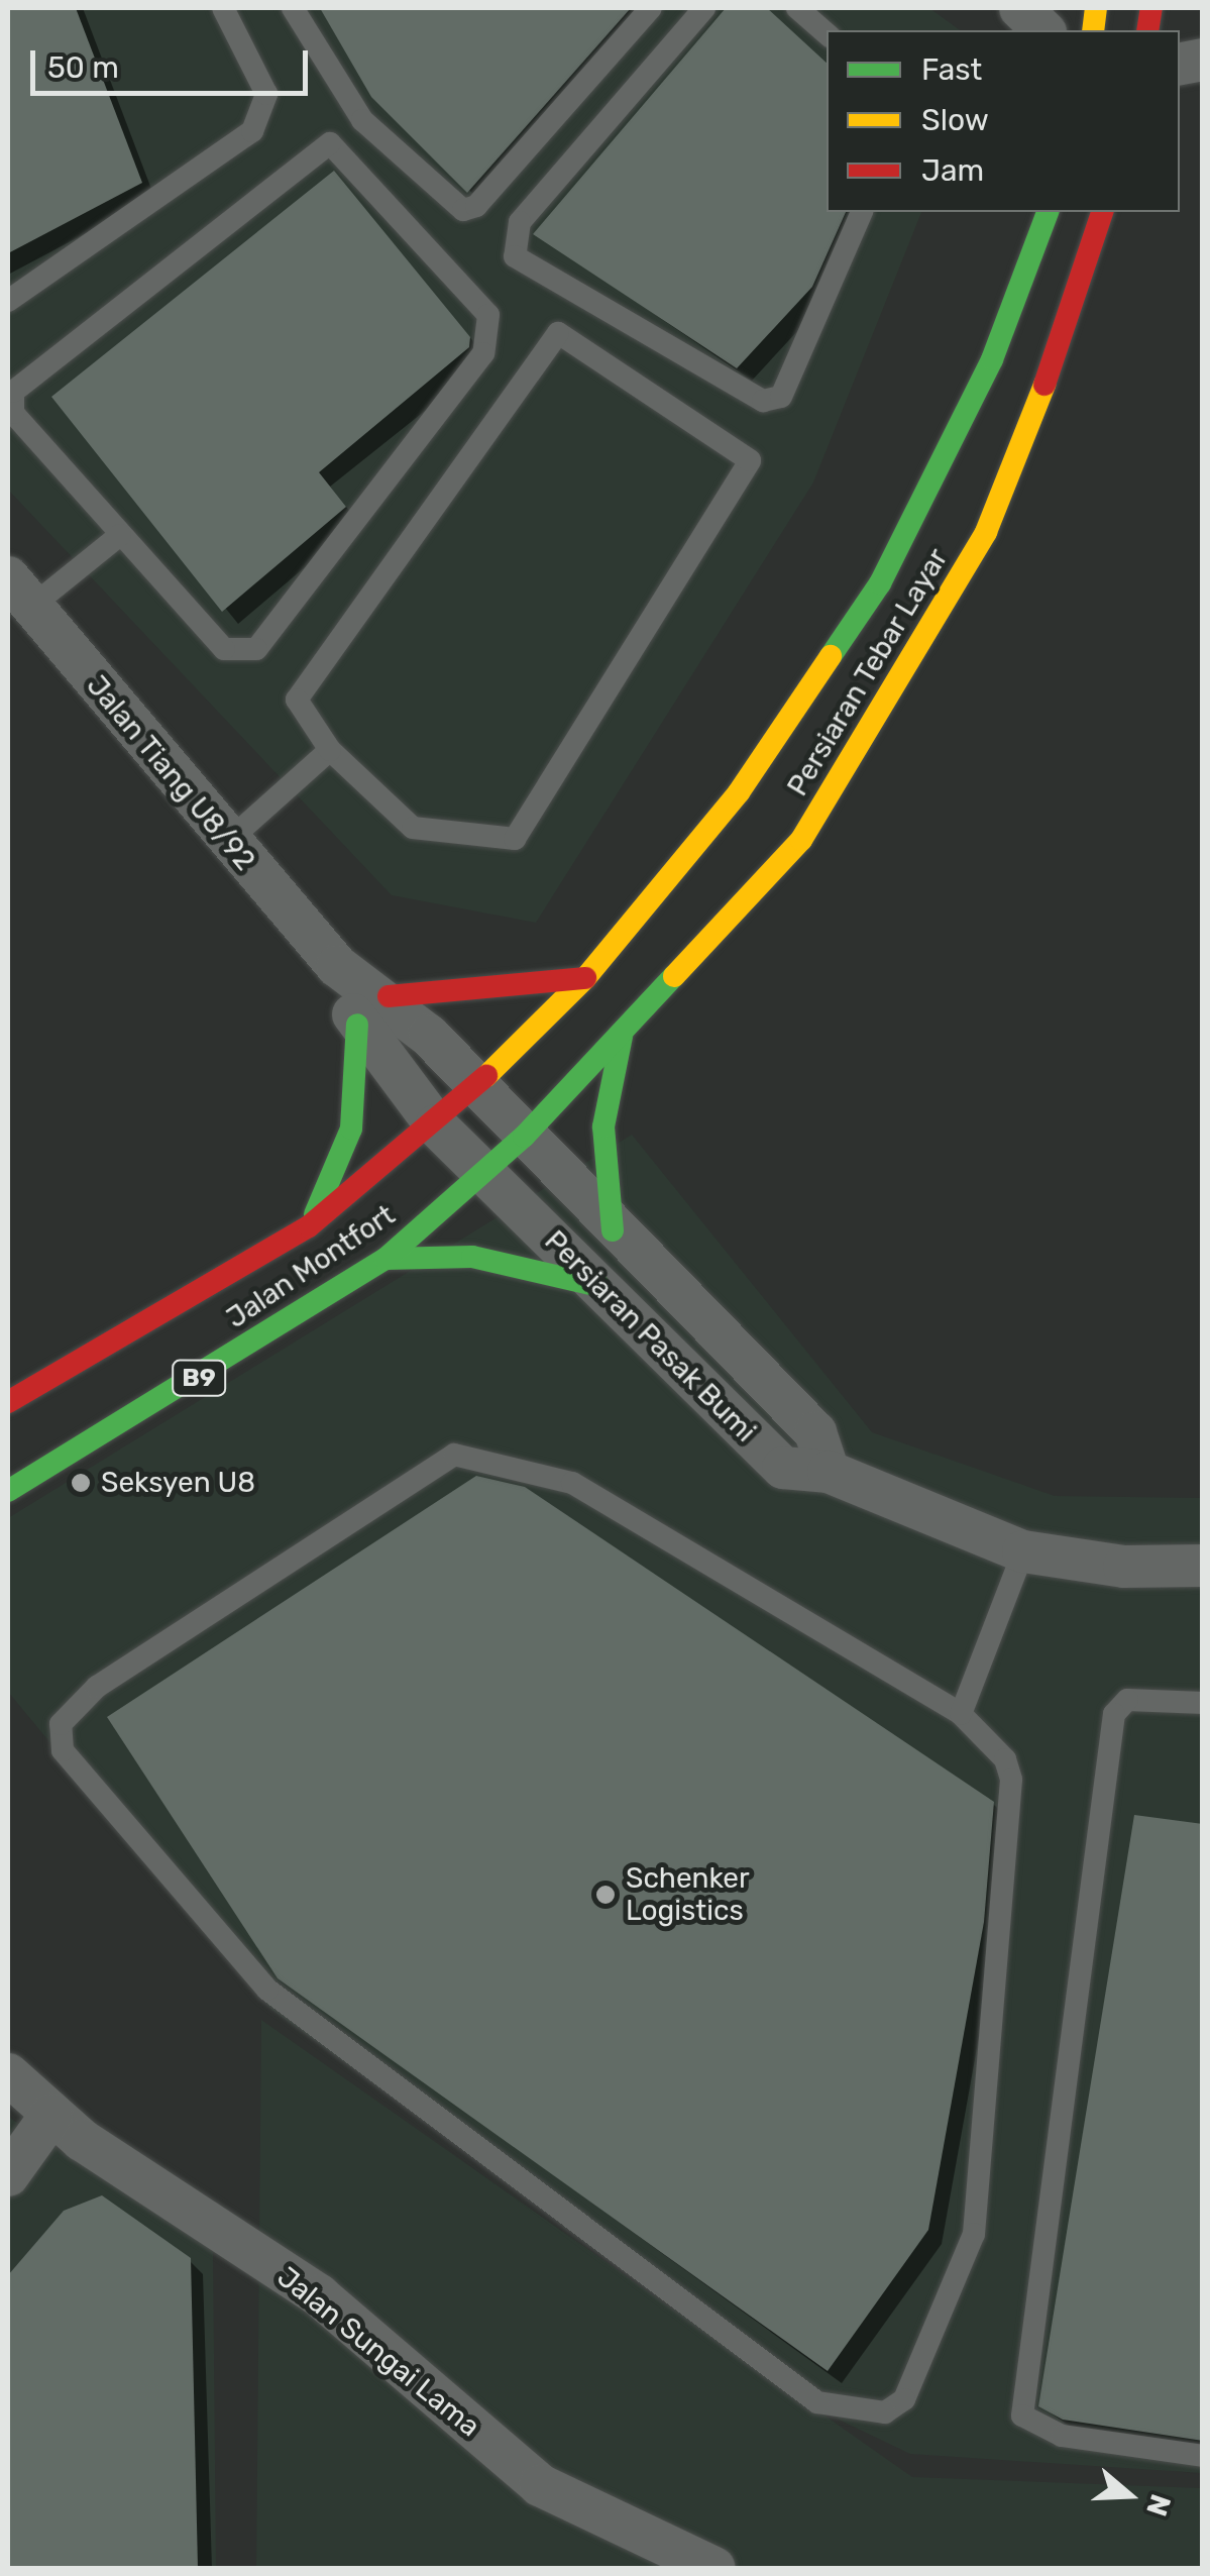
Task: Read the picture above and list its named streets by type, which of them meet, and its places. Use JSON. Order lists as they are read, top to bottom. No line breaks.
{"streets":{"main road":["Persiaran Tebar Layar","Jalan Montfort","B9"],"street":["Jalan Tiang U8/92","Persiaran Pasak Bumi","Jalan Sungai Lama"]},"crossings":[["Persiaran Tebar Layar","Jalan Tiang U8/92"],["Persiaran Tebar Layar","Jalan Montfort"],["Persiaran Tebar Layar","Persiaran Pasak Bumi"],["Jalan Tiang U8/92","Jalan Montfort"],["Jalan Tiang U8/92","Persiaran Pasak Bumi"],["Jalan Montfort","Persiaran Pasak Bumi"]],"places":["Seksyen U8","Schenker Logistics"],"legend":["Fast","Slow","Jam"],"scale_bar":"50 m","north":"right"}
